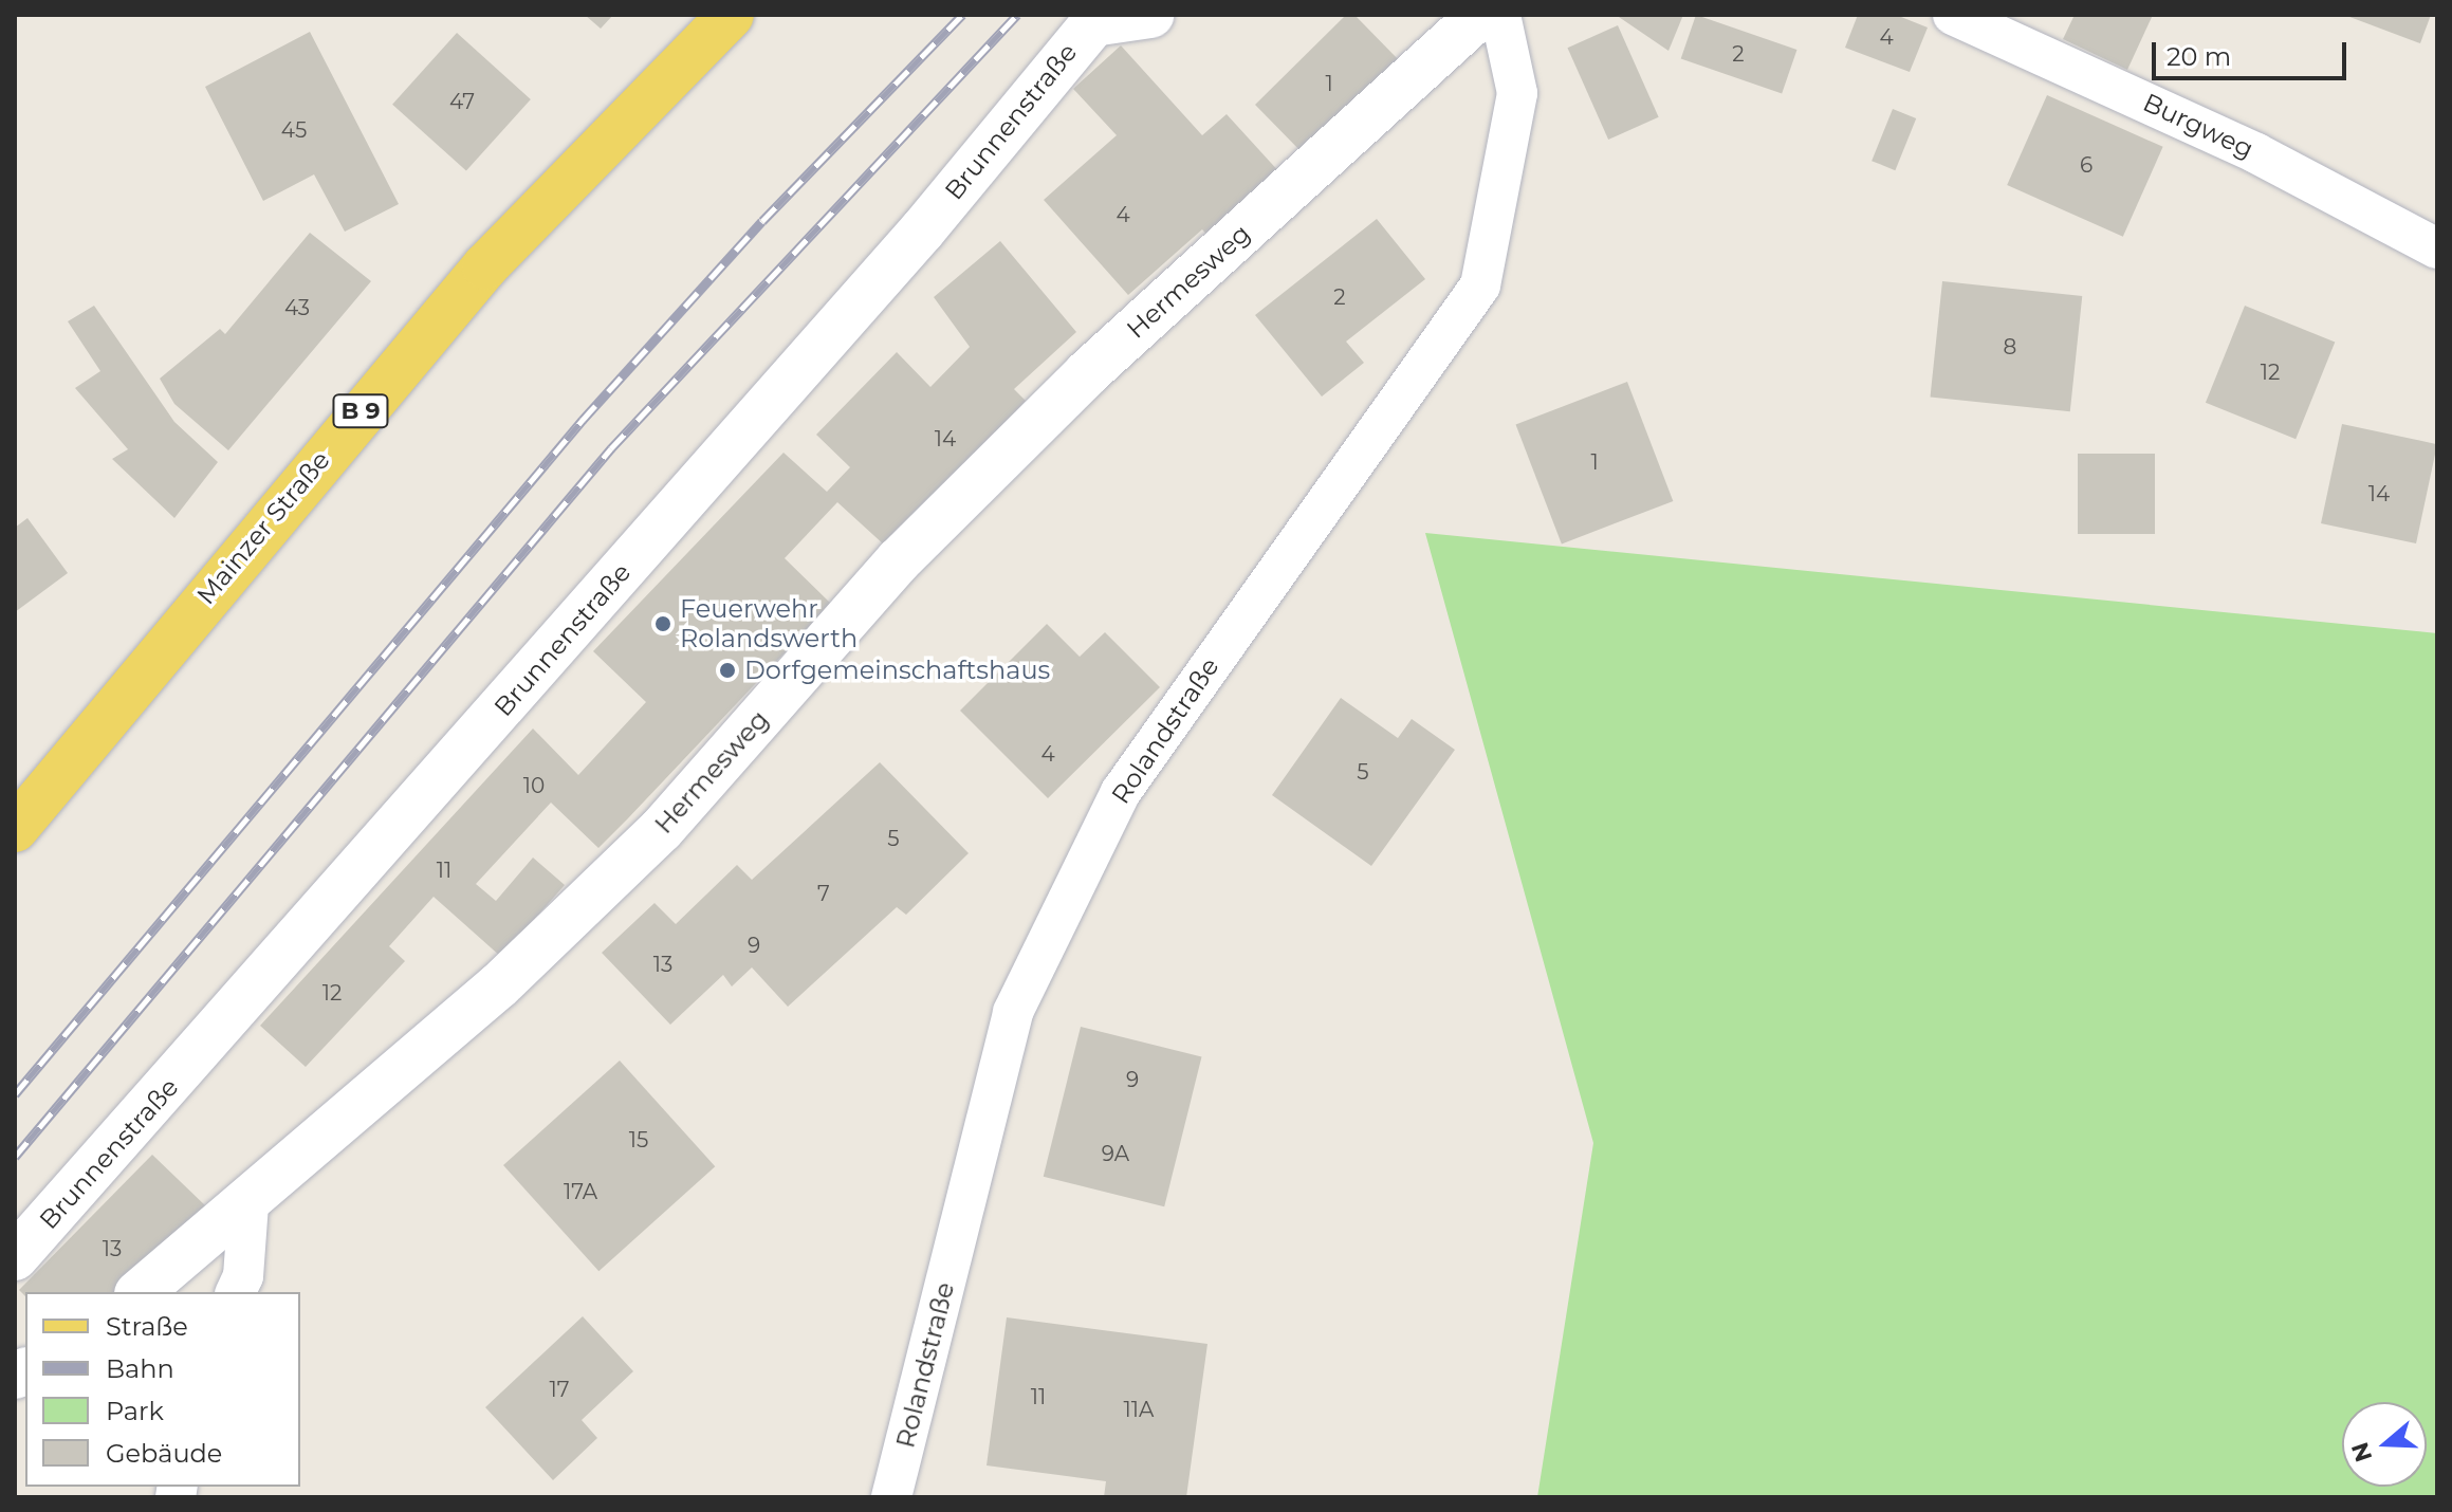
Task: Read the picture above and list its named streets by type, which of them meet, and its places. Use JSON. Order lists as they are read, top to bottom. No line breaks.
{"streets":{"main road":["B 9","Mainzer Straße"],"street":["Brunnenstraße","Hermesweg"],"lane":["Burgweg","Rolandstraße"]},"places":["Feuerwehr Rolandswerth","Dorfgemeinschaftshaus"],"house_numbers":["4","2","1","47","45","6","4","2","43","8","12","14","1","14","4","5","10","5","11","7","9","13","12","9","15","9A","17A","13","17","11","11A"],"legend":["Straße","Bahn","Park","Gebäude"],"scale_bar":"20 m","north":"left"}
